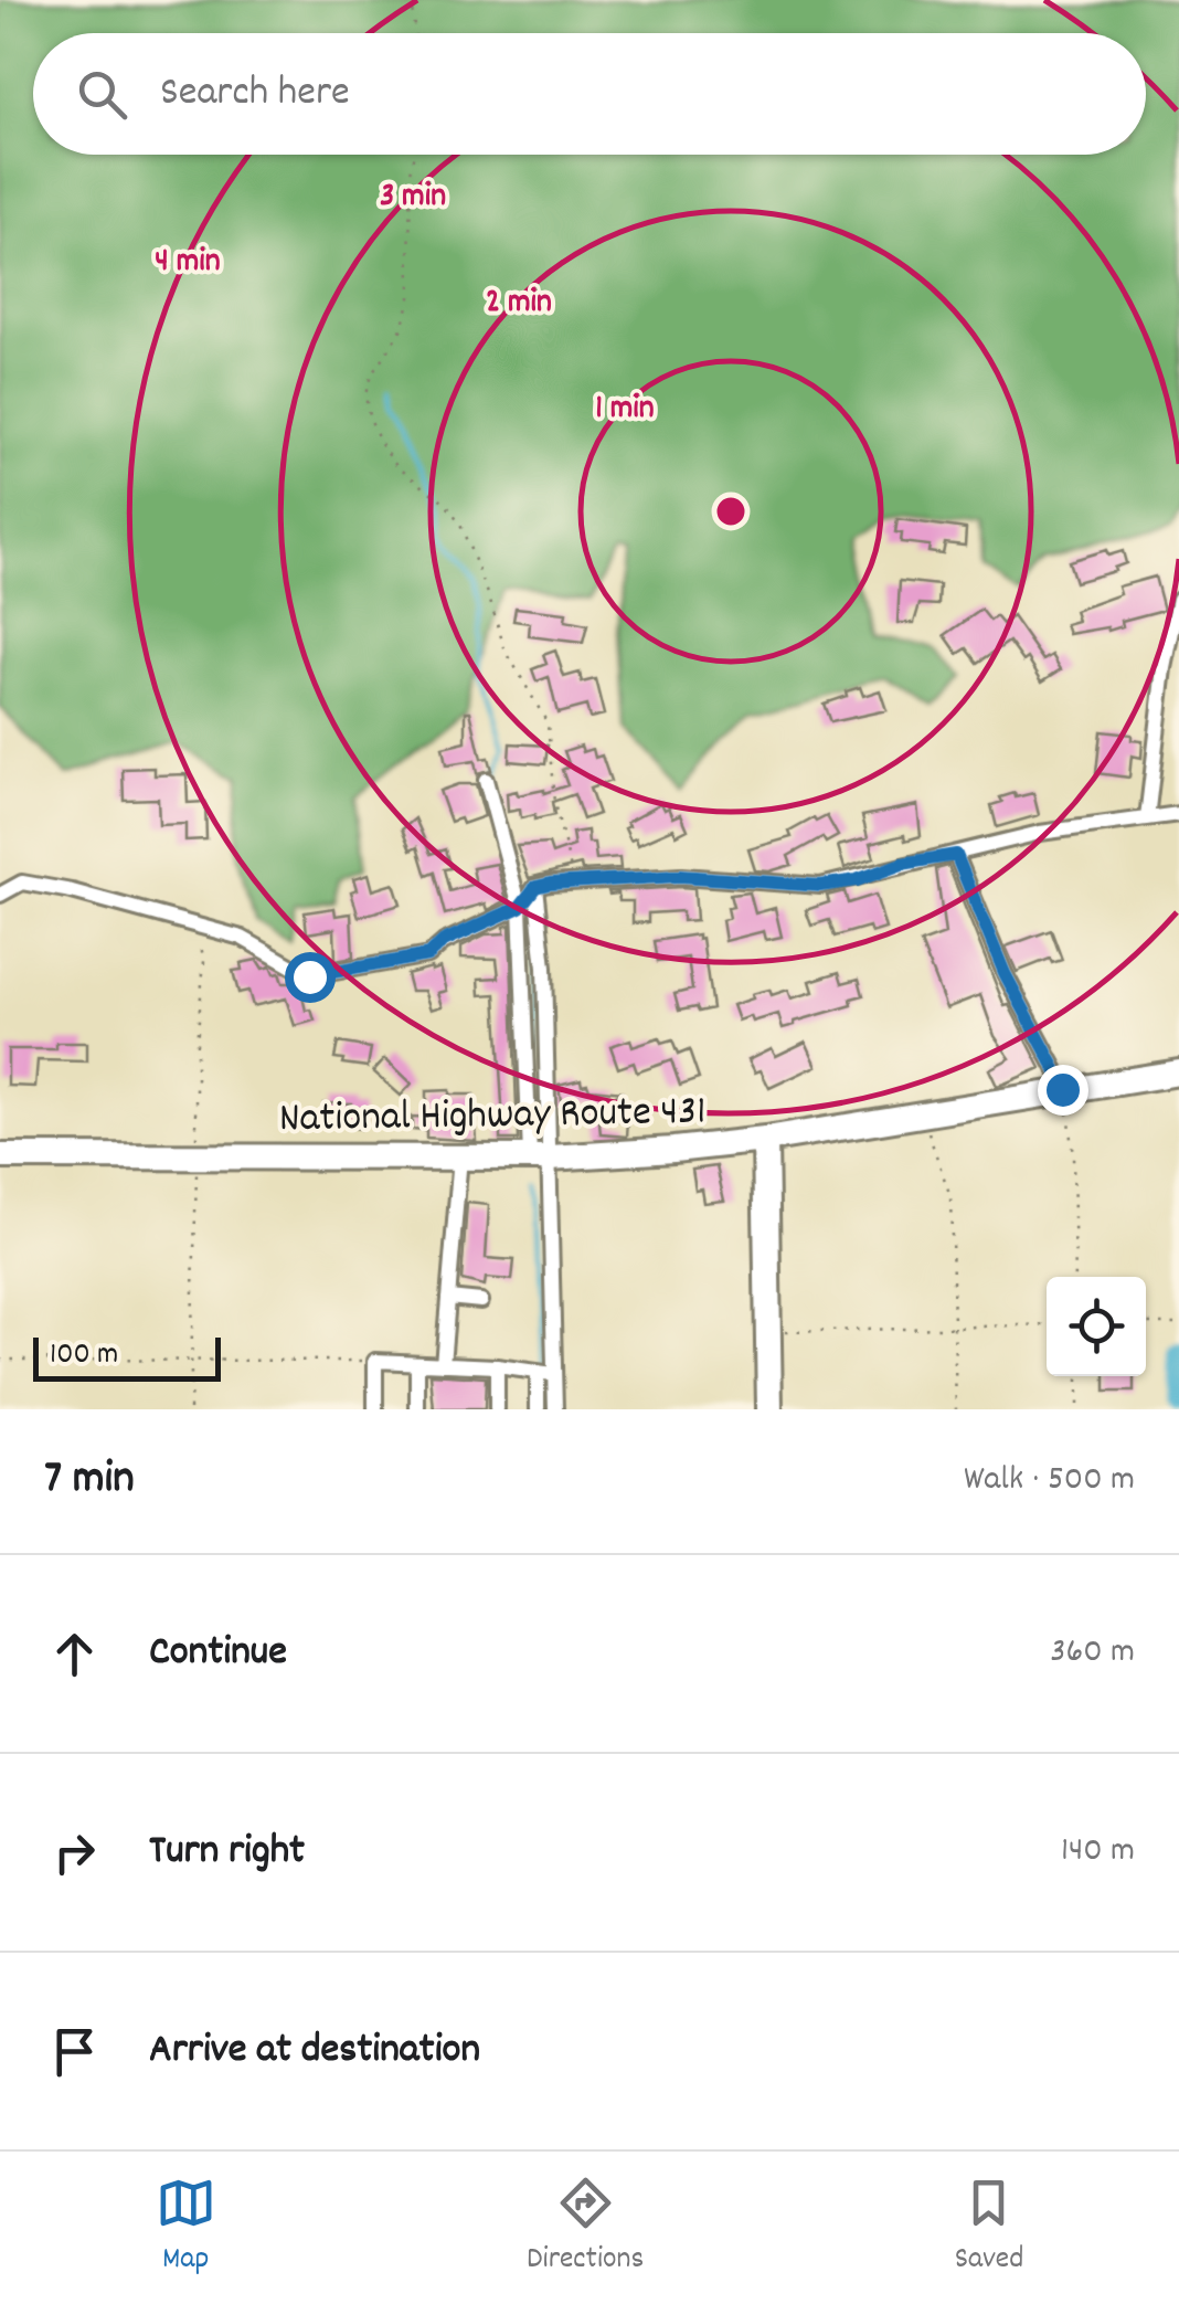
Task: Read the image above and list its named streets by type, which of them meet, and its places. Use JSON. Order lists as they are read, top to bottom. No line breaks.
{"streets":{"highway":["National Highway Route 431"]},"scale_bar":"100 m","page":{"search":"Search here","scale":"100 m","heading":["7 min","Walk · 500 m"],"list":[["Continue","360 m"],["Turn right","140 m"],"Arrive at destination"],"nav":["Map","Directions","Saved"]},"rings":["3 min","4 min","2 min","1 min"]}
